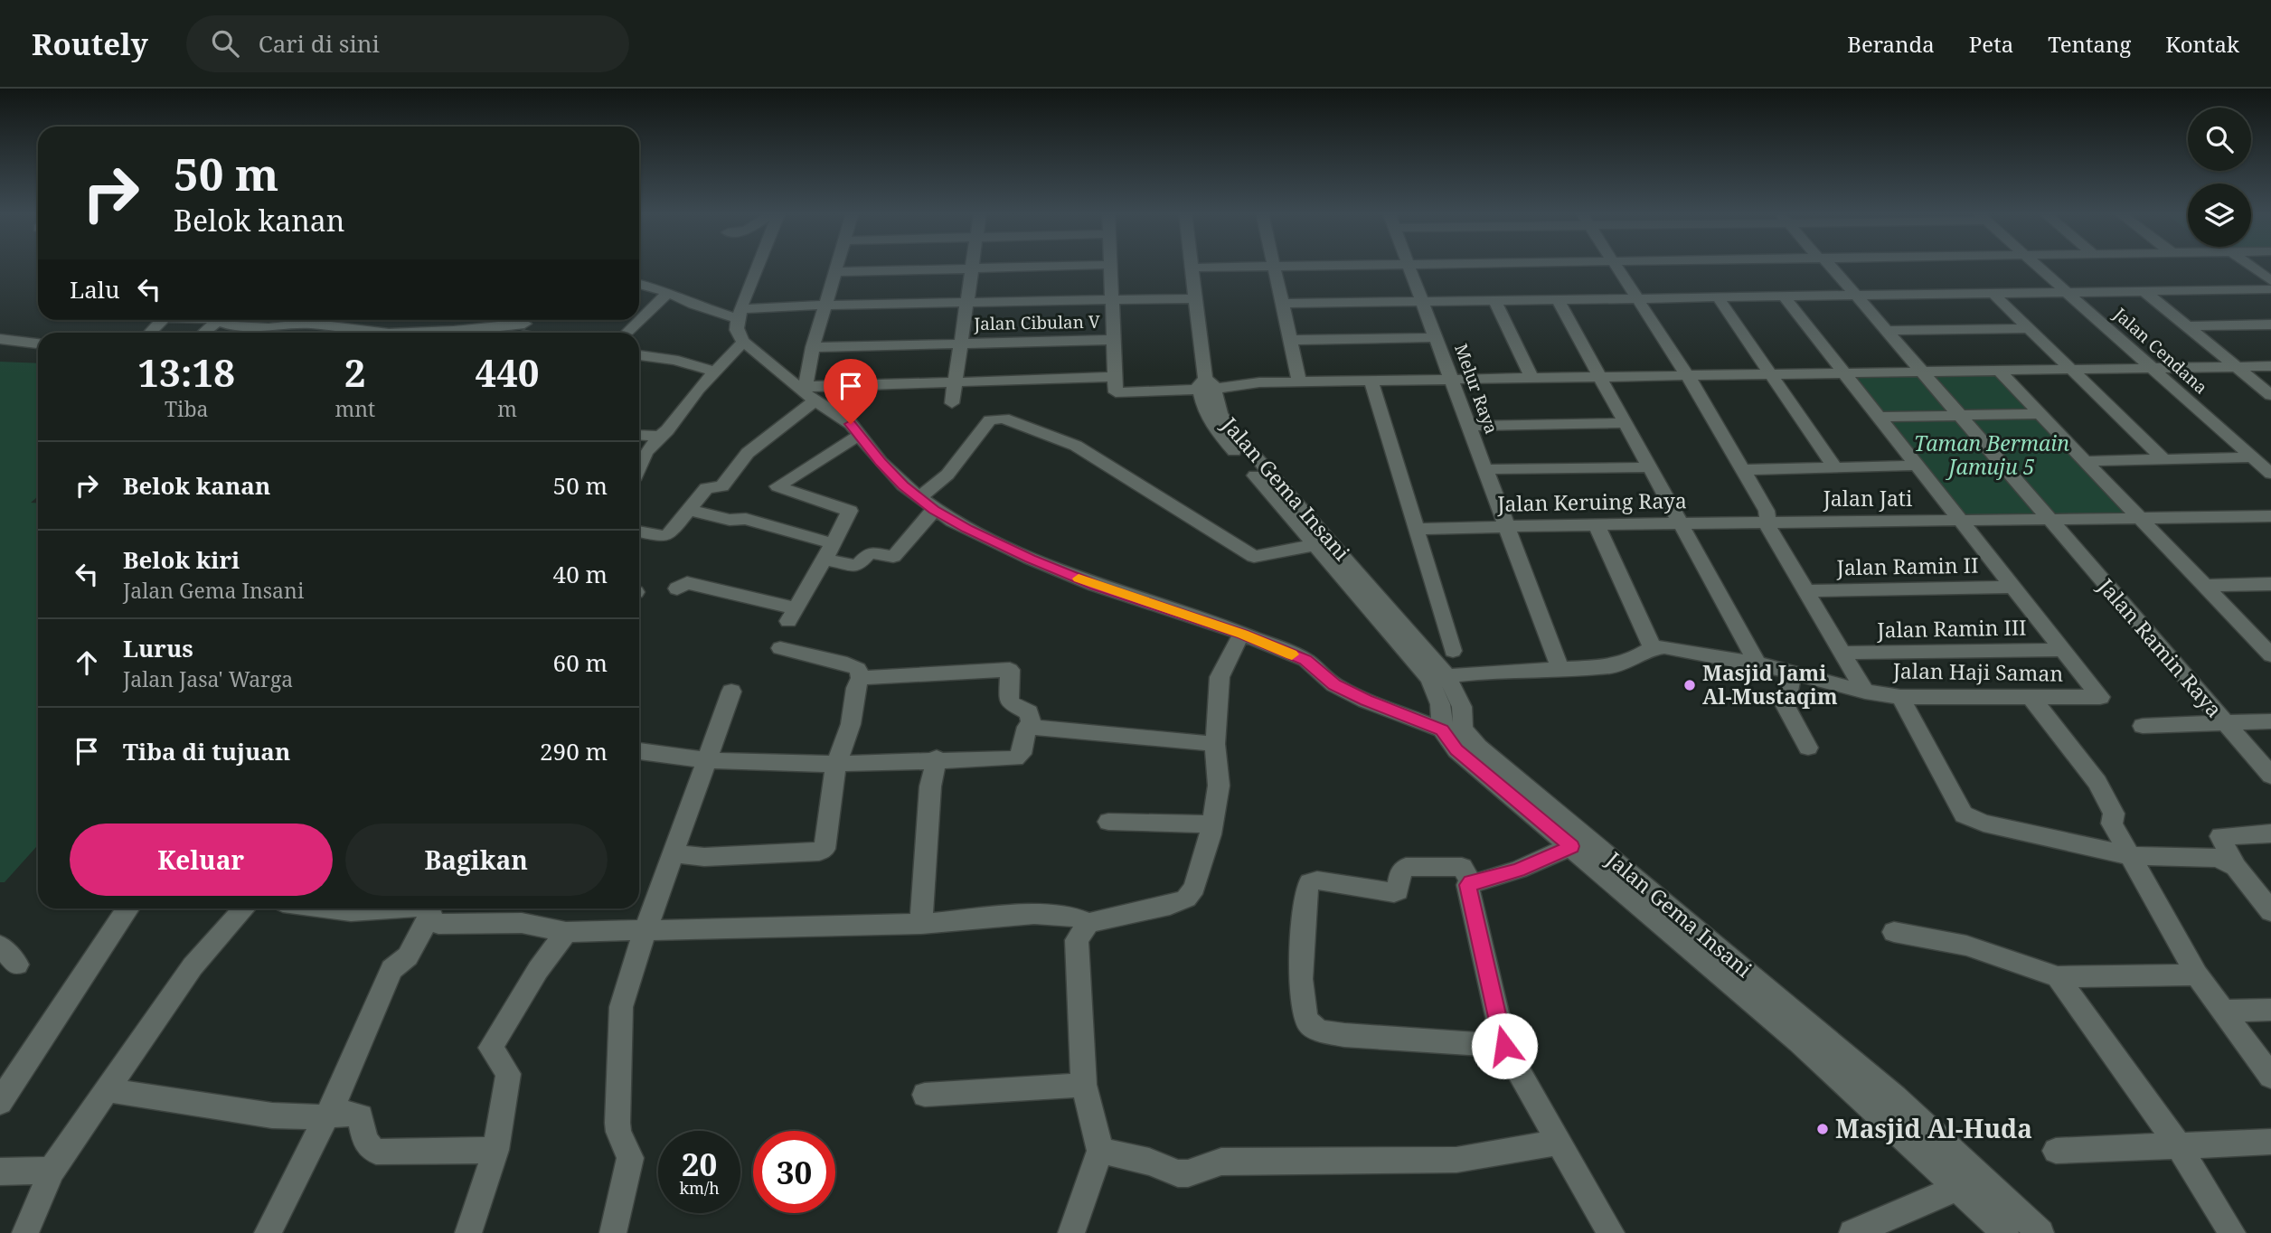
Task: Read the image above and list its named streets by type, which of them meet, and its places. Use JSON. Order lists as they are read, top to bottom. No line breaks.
{"streets":{"street":["Jalan Cibulan V","Jalan Cendana","Melur Raya","Jalan Gema Insani","Jalan Jati","Jalan Keruing Raya","Jalan Ramin II","Jalan Ramin III","Jalan Ramin Raya","Jalan Haji Saman"]},"crossings":[["Melur Raya","Jalan Keruing Raya"],["Jalan Jati","Jalan Keruing Raya"],["Jalan Jati","Jalan Ramin Raya"],["Jalan Ramin III","Jalan Haji Saman"]],"parks":["Taman Bermain Jamuju 5"],"places":["Masjid Jami Al-Mustaqim","Masjid Al-Huda"],"page":{"header":"Routely","search":"Cari di sini","nav":["Beranda","Peta","Tentang","Kontak"],"turn":["50 m","Belok kanan"],"then":"Lalu","eta":["13:18","Tiba","2","mnt","440","m"],"list":[{"name":"Belok kanan","value":"50 m"},{"name":"Belok kiri","note":"Jalan Gema Insani","value":"40 m"},{"name":"Lurus","note":"Jalan Jasa' Warga","value":"60 m"},{"name":"Tiba di tujuan","value":"290 m"}],"buttons":["Keluar","Bagikan"],"speed":"20 km/h","limit":"30"}}
